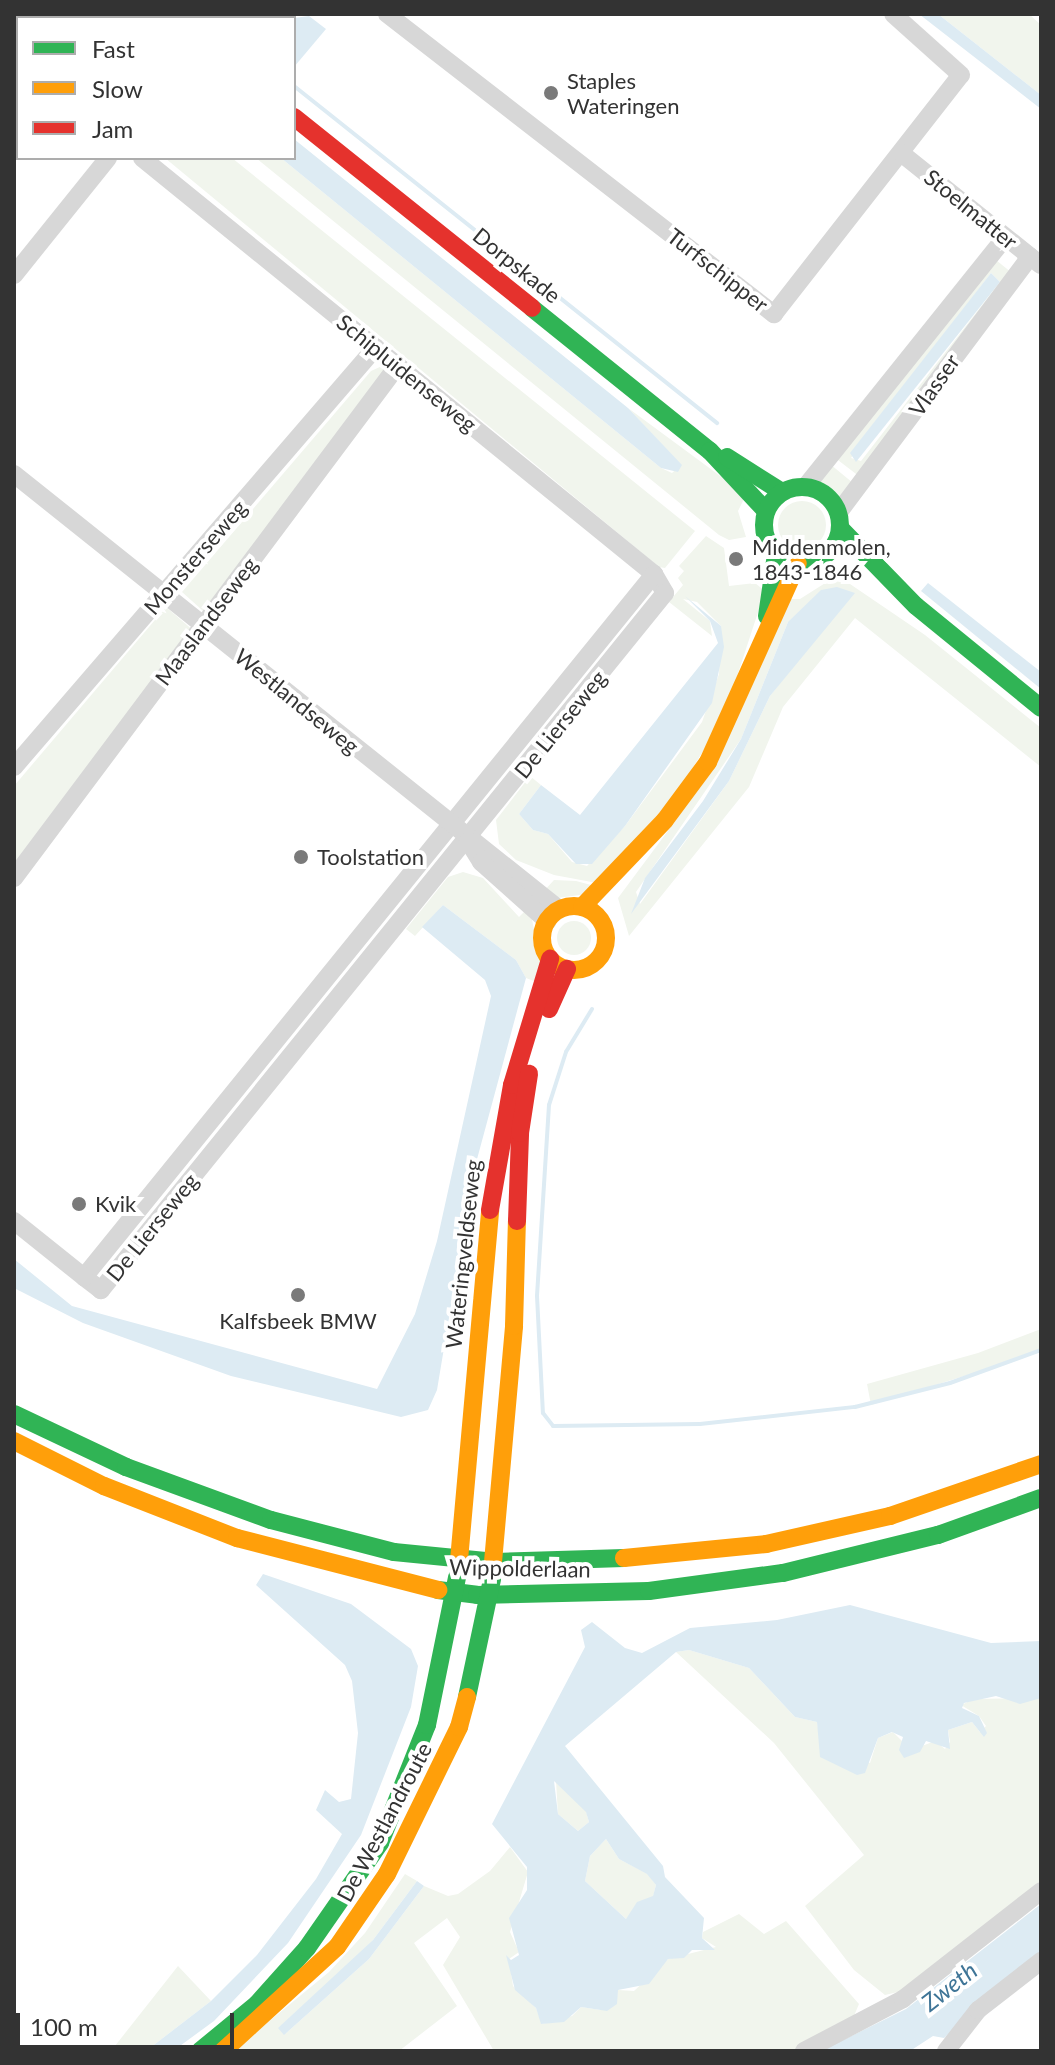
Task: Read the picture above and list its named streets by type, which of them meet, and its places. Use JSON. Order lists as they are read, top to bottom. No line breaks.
{"streets":{"main road":["Dorpskade","Wateringveldseweg","Wippolderlaan","De Westlandroute"],"street":["Stoelmatter","Turfschipper","Schipluidenseweg","Vlasser","Monsterseweg","Maaslandseweg","Westlandseweg","De Lierseweg"]},"crossings":[["Stoelmatter","Turfschipper"],["Stoelmatter","Vlasser"],["Dorpskade","Vlasser"],["Schipluidenseweg","Monsterseweg"],["Schipluidenseweg","Maaslandseweg"],["Schipluidenseweg","De Lierseweg"],["Monsterseweg","Westlandseweg"],["Maaslandseweg","Westlandseweg"],["Westlandseweg","De Lierseweg"],["Westlandseweg","Wateringveldseweg"],["Wateringveldseweg","Wippolderlaan"],["Wateringveldseweg","De Westlandroute"],["Wippolderlaan","De Westlandroute"]],"water":["Zweth"],"places":["Staples Wateringen","Middenmolen, 1843-1846","Toolstation","Kvik","Kalfsbeek BMW"],"legend":["Fast","Slow","Jam"],"scale_bar":"100 m"}
